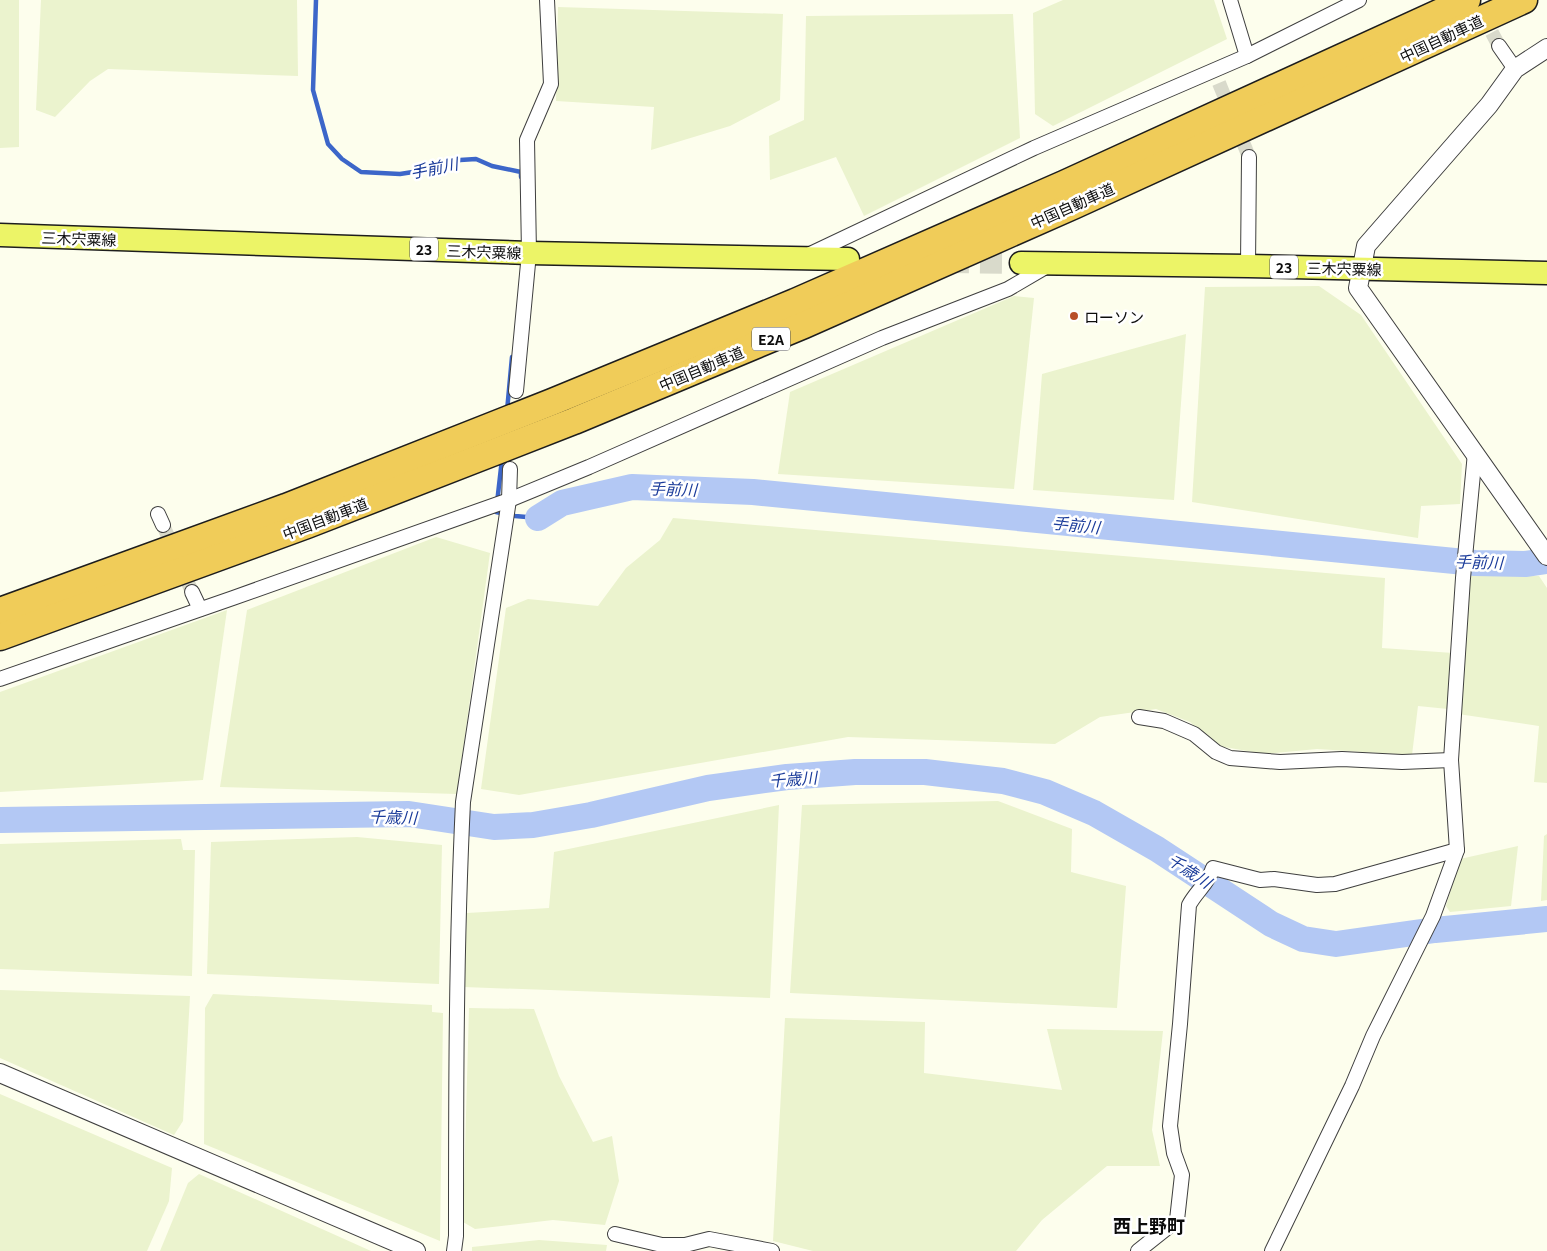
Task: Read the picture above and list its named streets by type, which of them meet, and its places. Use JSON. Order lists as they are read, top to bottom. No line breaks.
{"streets":{"highway":["中国自動車道","E2A"],"main road":["三木宍粟線","23"]},"districts":["西上野町"],"water":["手前川","千歳川"],"places":["ローソン"]}
